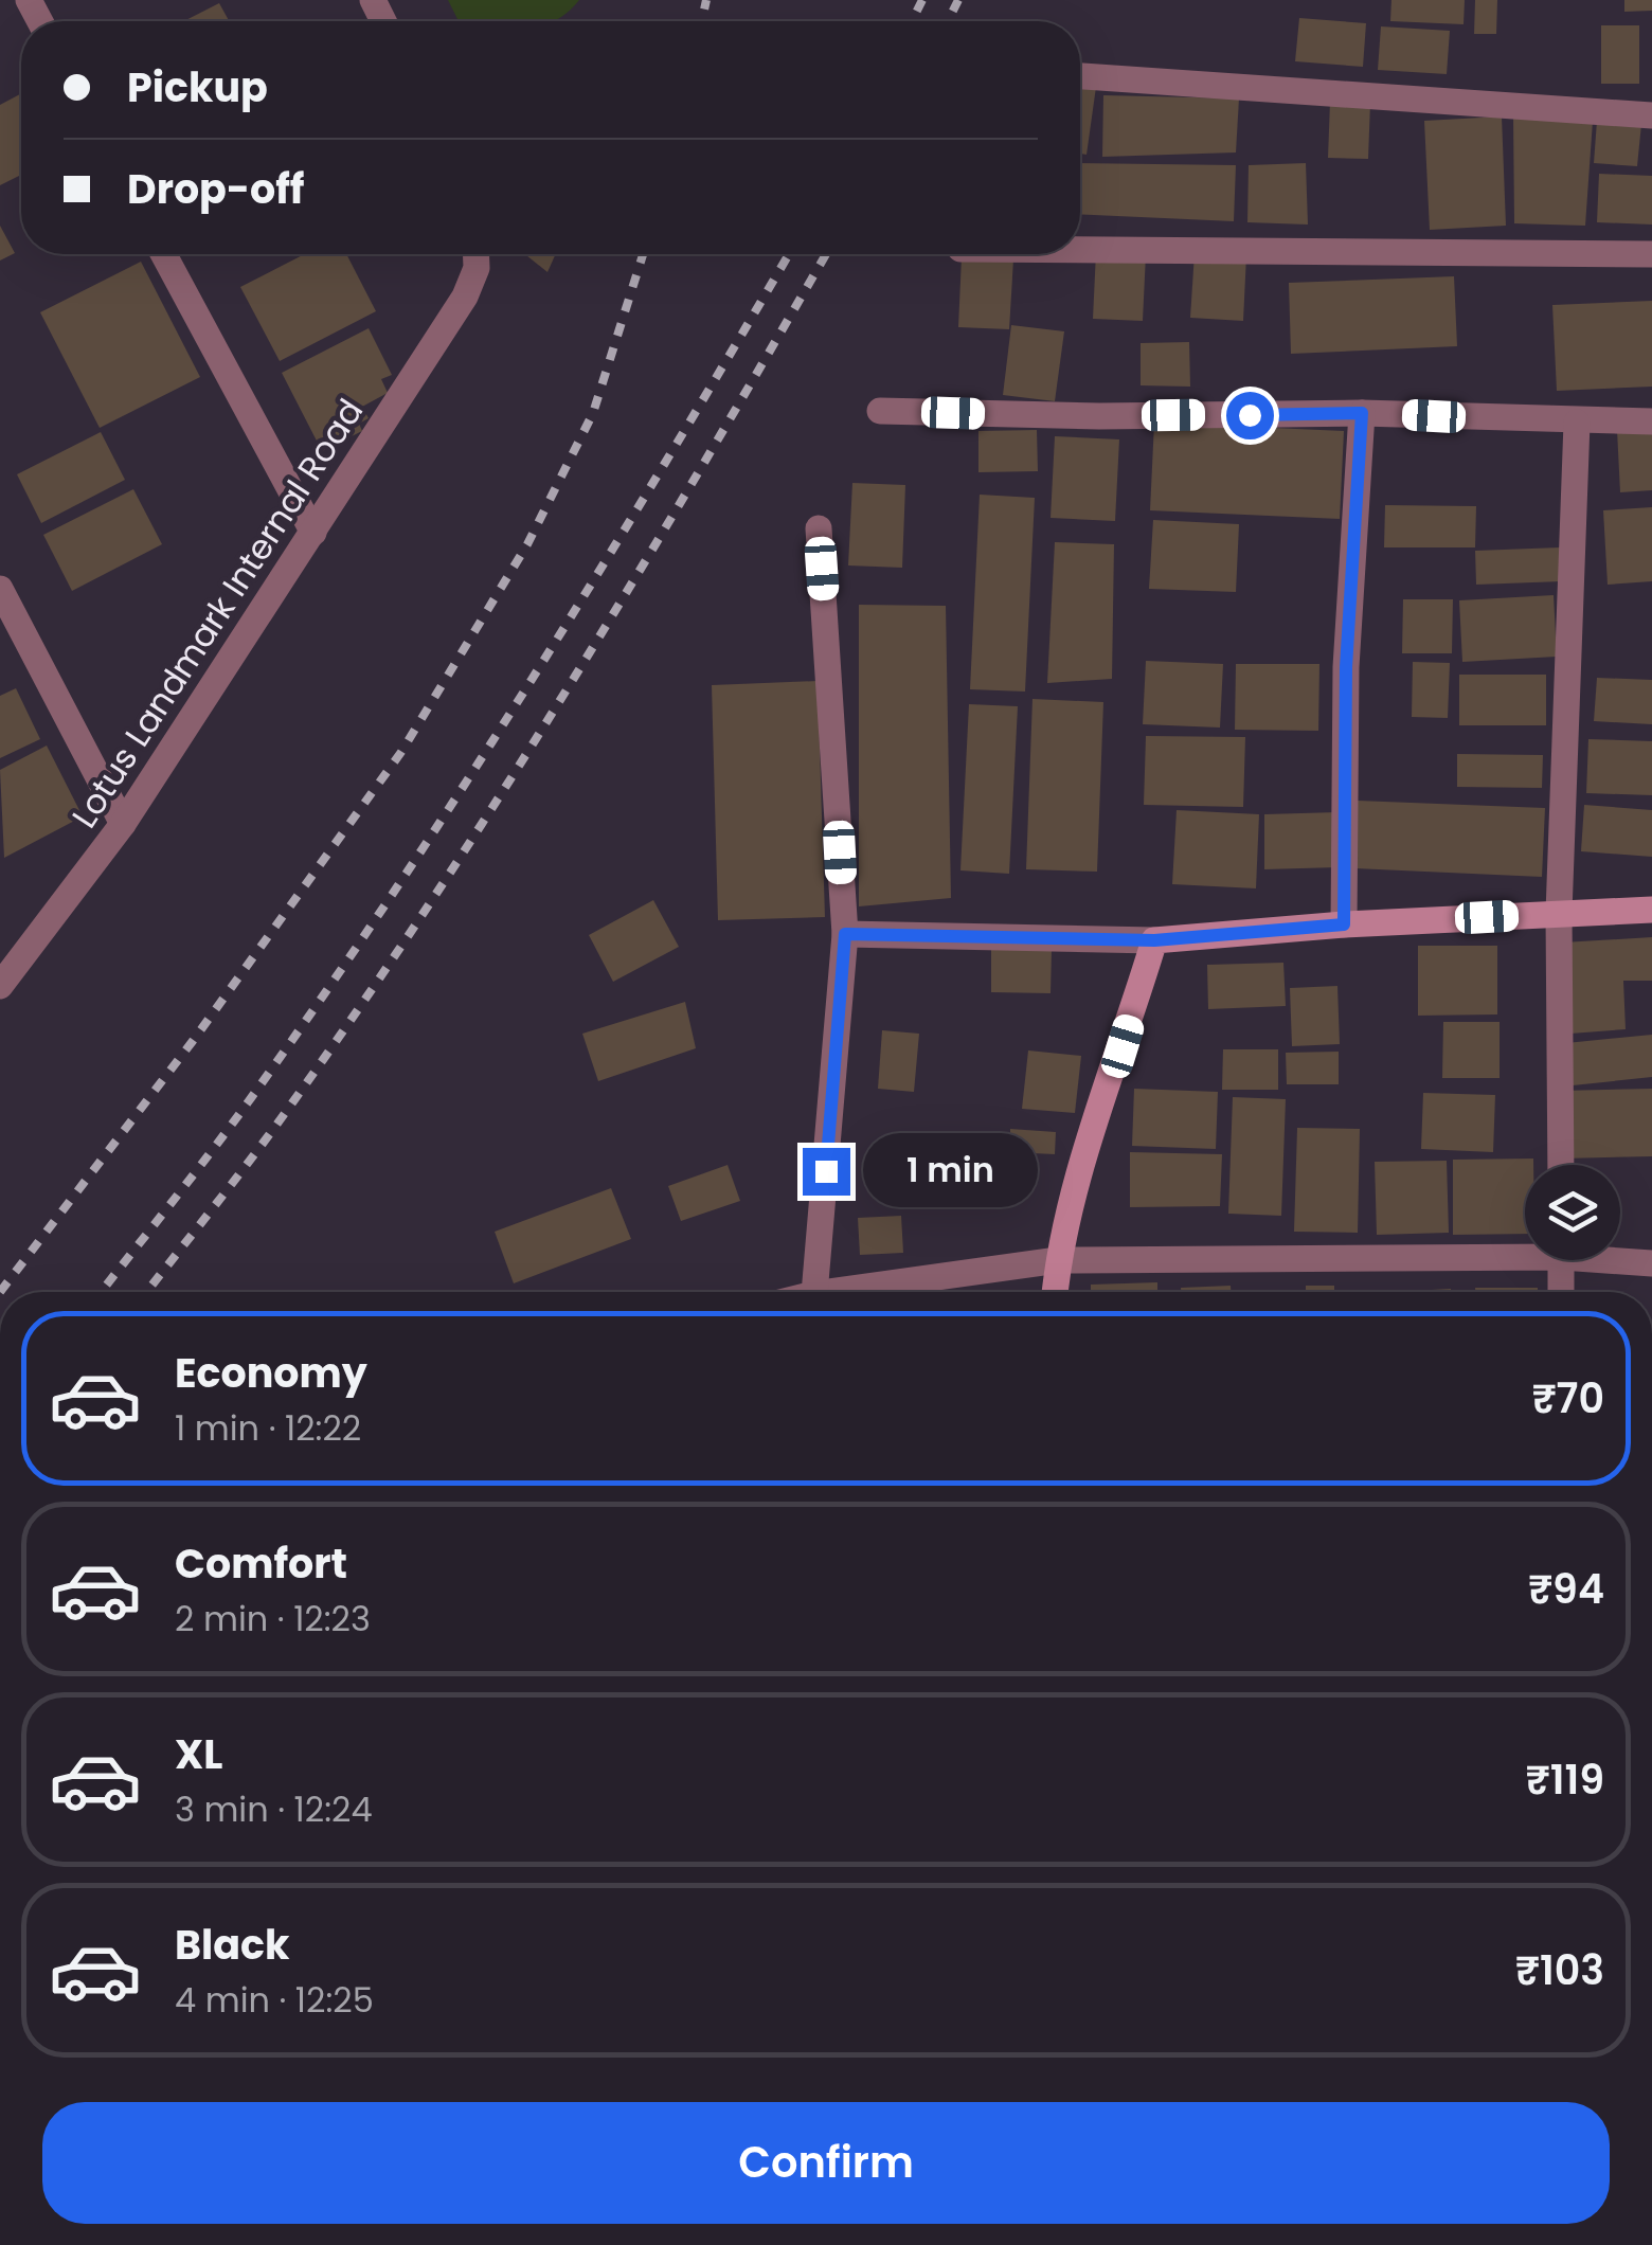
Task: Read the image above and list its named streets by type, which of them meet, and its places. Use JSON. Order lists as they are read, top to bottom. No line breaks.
{"streets":{"street":["Lotus Landmark Internal Road"]},"page":{"banner":["Pickup","Drop-off"],"bubble":"1 min","list":[{"name":"Economy","note":"1 min · 12:22","value":"₹70"},{"name":"Comfort","note":"2 min · 12:23","value":"₹94"},{"name":"XL","note":"3 min · 12:24","value":"₹119"},{"name":"Black","note":"4 min · 12:25","value":"₹103"}],"buttons":"Confirm"}}
